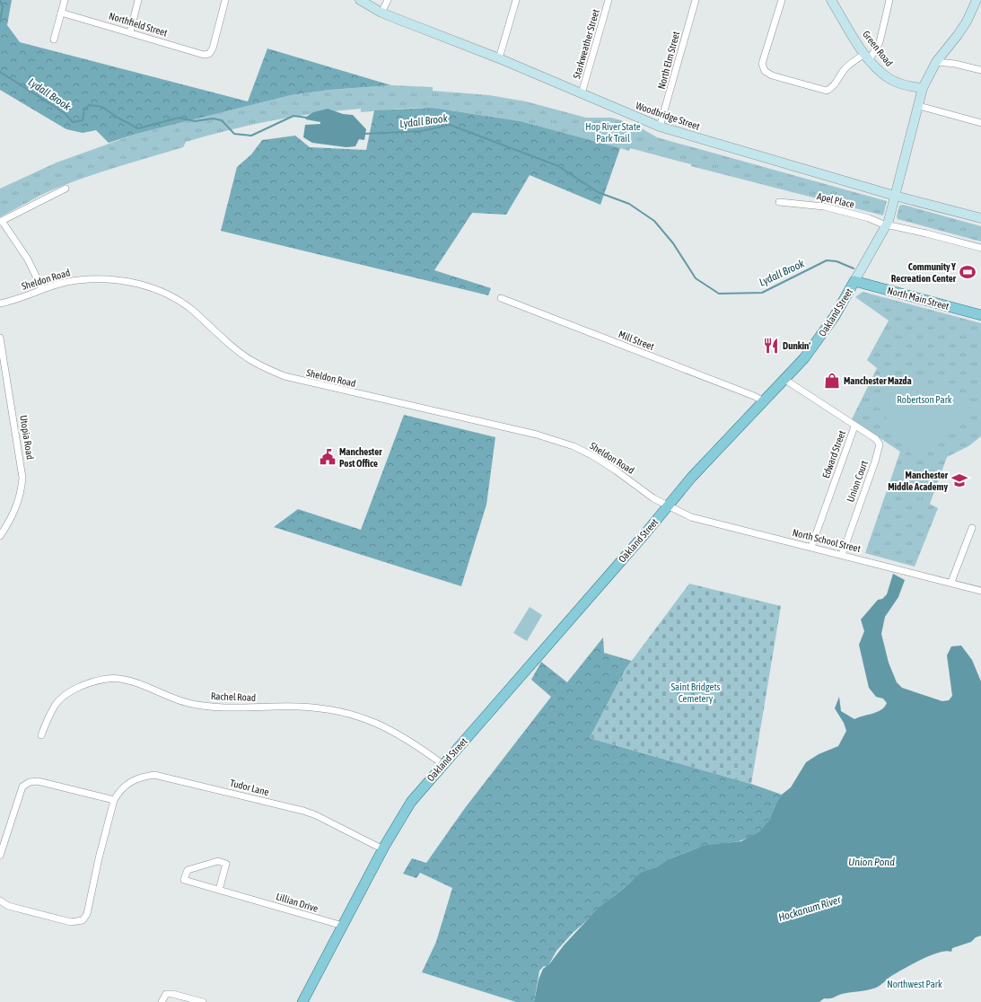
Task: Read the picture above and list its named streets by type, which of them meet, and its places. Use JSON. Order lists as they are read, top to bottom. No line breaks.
{"streets":{"main road":["Green Road","Woodbridge Street","North Main Street","Oakland Street"],"street":["Northfield Street","Starkweather Street","North Elm Street","Apel Place","Sheldon Road","Mill Street","Utopia Road","Edward Street","Union Court","North School Street","Rachel Road","Tudor Lane","Lillian Drive"]},"crossings":[["Starkweather Street","Woodbridge Street"],["Green Road","Oakland Street"],["North Elm Street","Woodbridge Street"],["Woodbridge Street","Oakland Street"],["Apel Place","Oakland Street"],["Sheldon Road","Oakland Street"],["Sheldon Road","North School Street"],["North Main Street","Oakland Street"],["Oakland Street","Mill Street"],["Oakland Street","Edward Street"],["Oakland Street","North School Street"],["Oakland Street","Rachel Road"],["Oakland Street","Tudor Lane"],["Oakland Street","Lillian Drive"],["Edward Street","Union Court"],["Edward Street","North School Street"],["Union Court","North School Street"]],"water":["Lydall Brook","Union Pond","Hockanum River"],"parks":["Hop River State Park Trail","Robertson Park","Saint Bridgets Cemetery","Northwest Park"],"places":{"sports":["Community Y Recreation Center"],"restaurant":["Dunkin'"],"shop":["Manchester Mazda"],"public building":["Manchester Post Office"],"school or university":["Manchester Middle Academy"]}}
